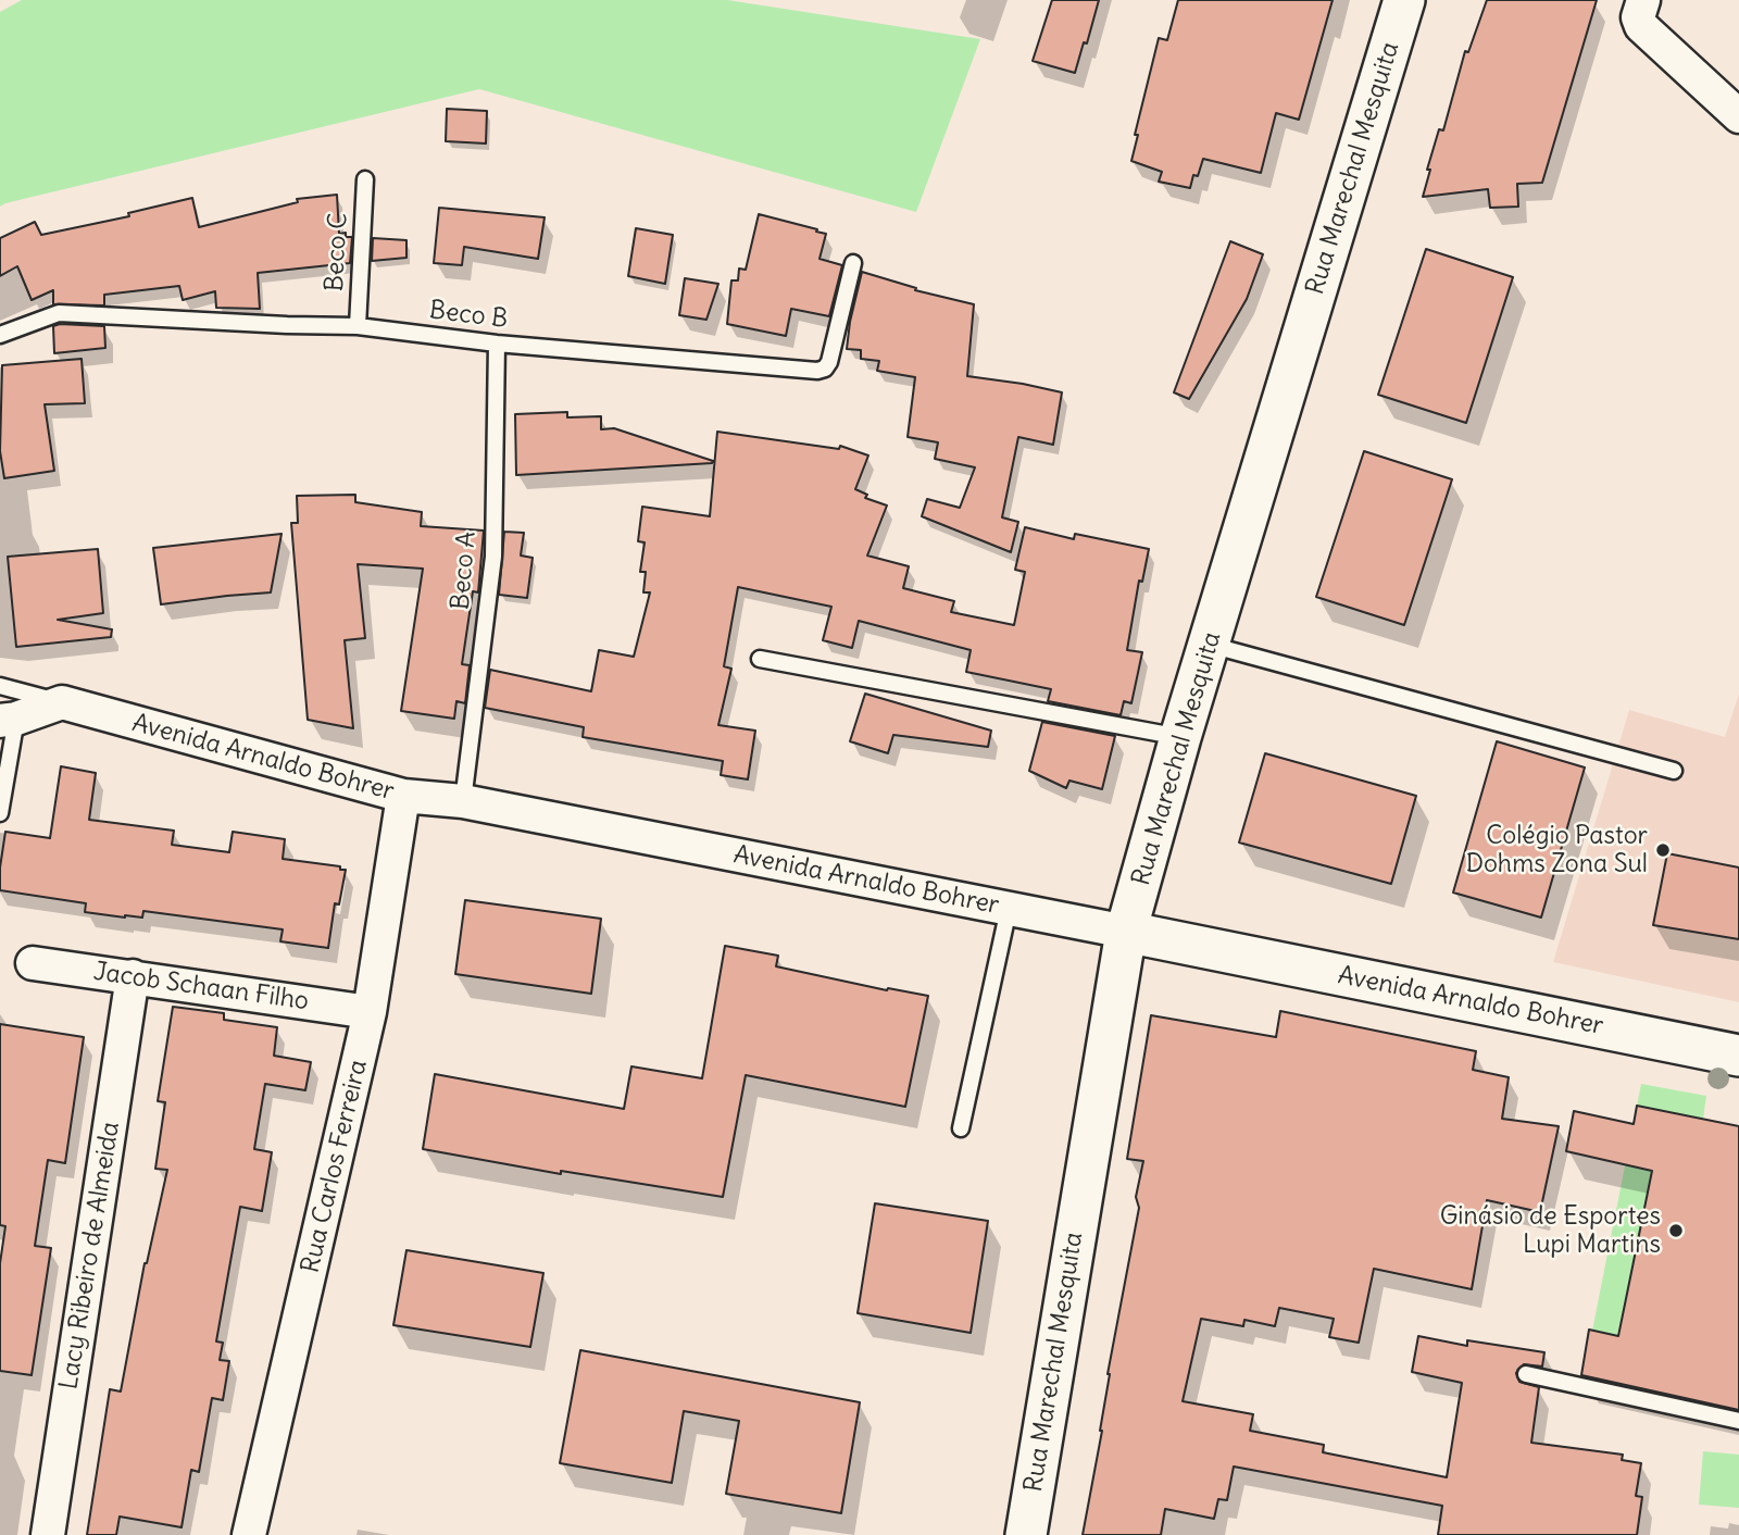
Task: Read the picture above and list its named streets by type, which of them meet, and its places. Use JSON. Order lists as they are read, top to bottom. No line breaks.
{"streets":{"street":["Rua Marechal Mesquita","Avenida Arnaldo Bohrer","Jacob Schaan Filho","Rua Carlos Ferreira","Lacy Ribeiro de Almeida"],"lane":["Beco C","Beco B","Beco A"]},"crossings":[["Rua Marechal Mesquita","Avenida Arnaldo Bohrer"],["Beco C","Beco B"],["Beco B","Beco A"],["Beco A","Avenida Arnaldo Bohrer"],["Avenida Arnaldo Bohrer","Rua Carlos Ferreira"],["Jacob Schaan Filho","Rua Carlos Ferreira"],["Jacob Schaan Filho","Lacy Ribeiro de Almeida"]],"places":["Colégio Pastor Dohms Zona Sul","Ginásio de Esportes Lupi Martins"]}
